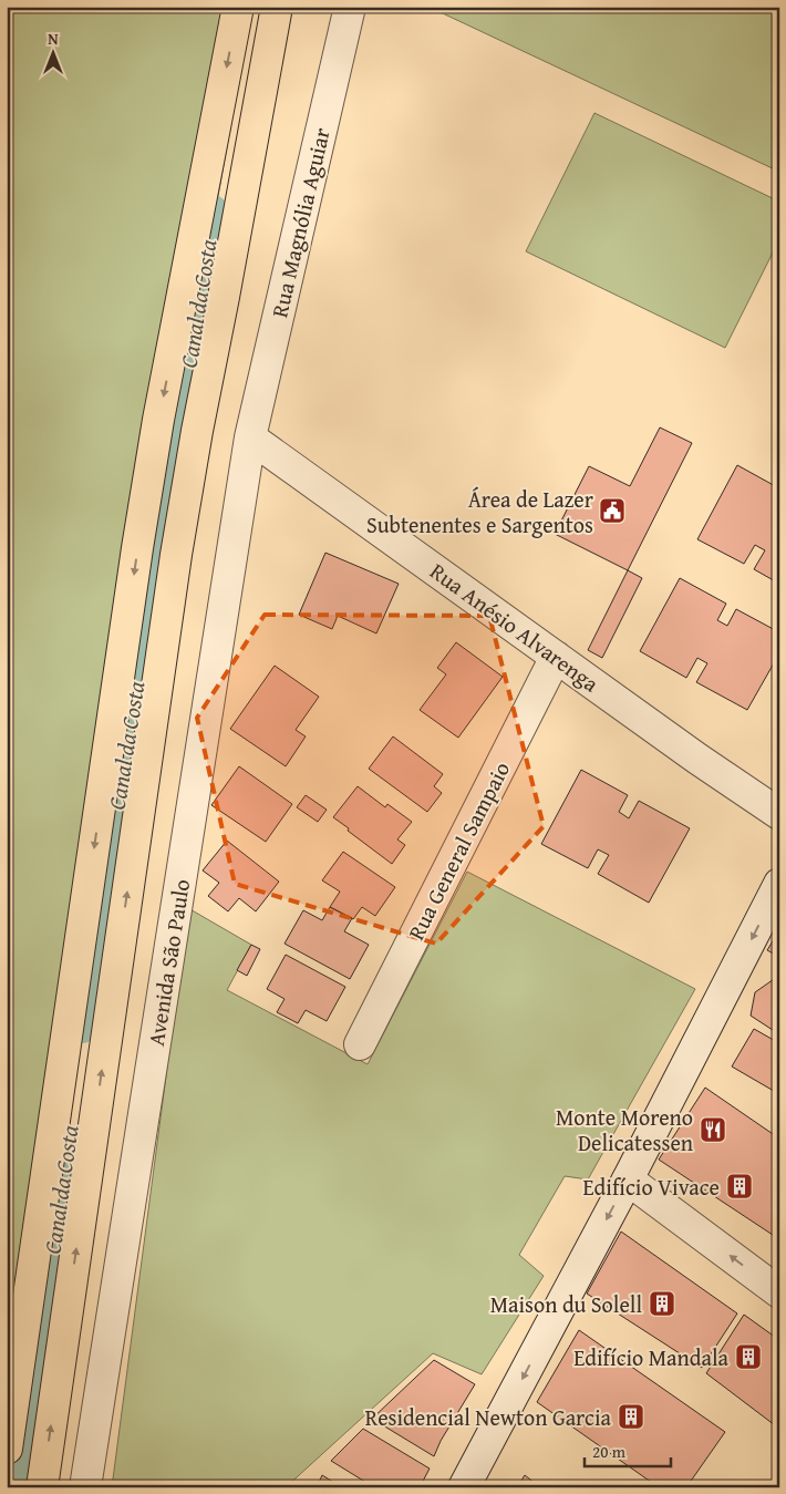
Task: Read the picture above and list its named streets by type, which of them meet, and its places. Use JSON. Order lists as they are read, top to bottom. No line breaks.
{"streets":{"street":["Rua Magnólia Aguiar","Rua Anésio Alvarenga","Rua General Sampaio","Avenida São Paulo"]},"crossings":[["Rua Magnólia Aguiar","Rua Anésio Alvarenga"],["Rua Magnólia Aguiar","Avenida São Paulo"],["Rua Anésio Alvarenga","Rua General Sampaio"],["Rua Anésio Alvarenga","Avenida São Paulo"]],"water":["Canal da Costa"],"places":{"public building":["Área de Lazer Subtenentes e Sargentos"],"restaurant":["Monte Moreno Delicatessen"],"building":["Edifício Vivace","Maison du Solell","Edifício Mandala","Residencial Newton Garcia"]},"scale_bar":"20 m","north":"top"}
